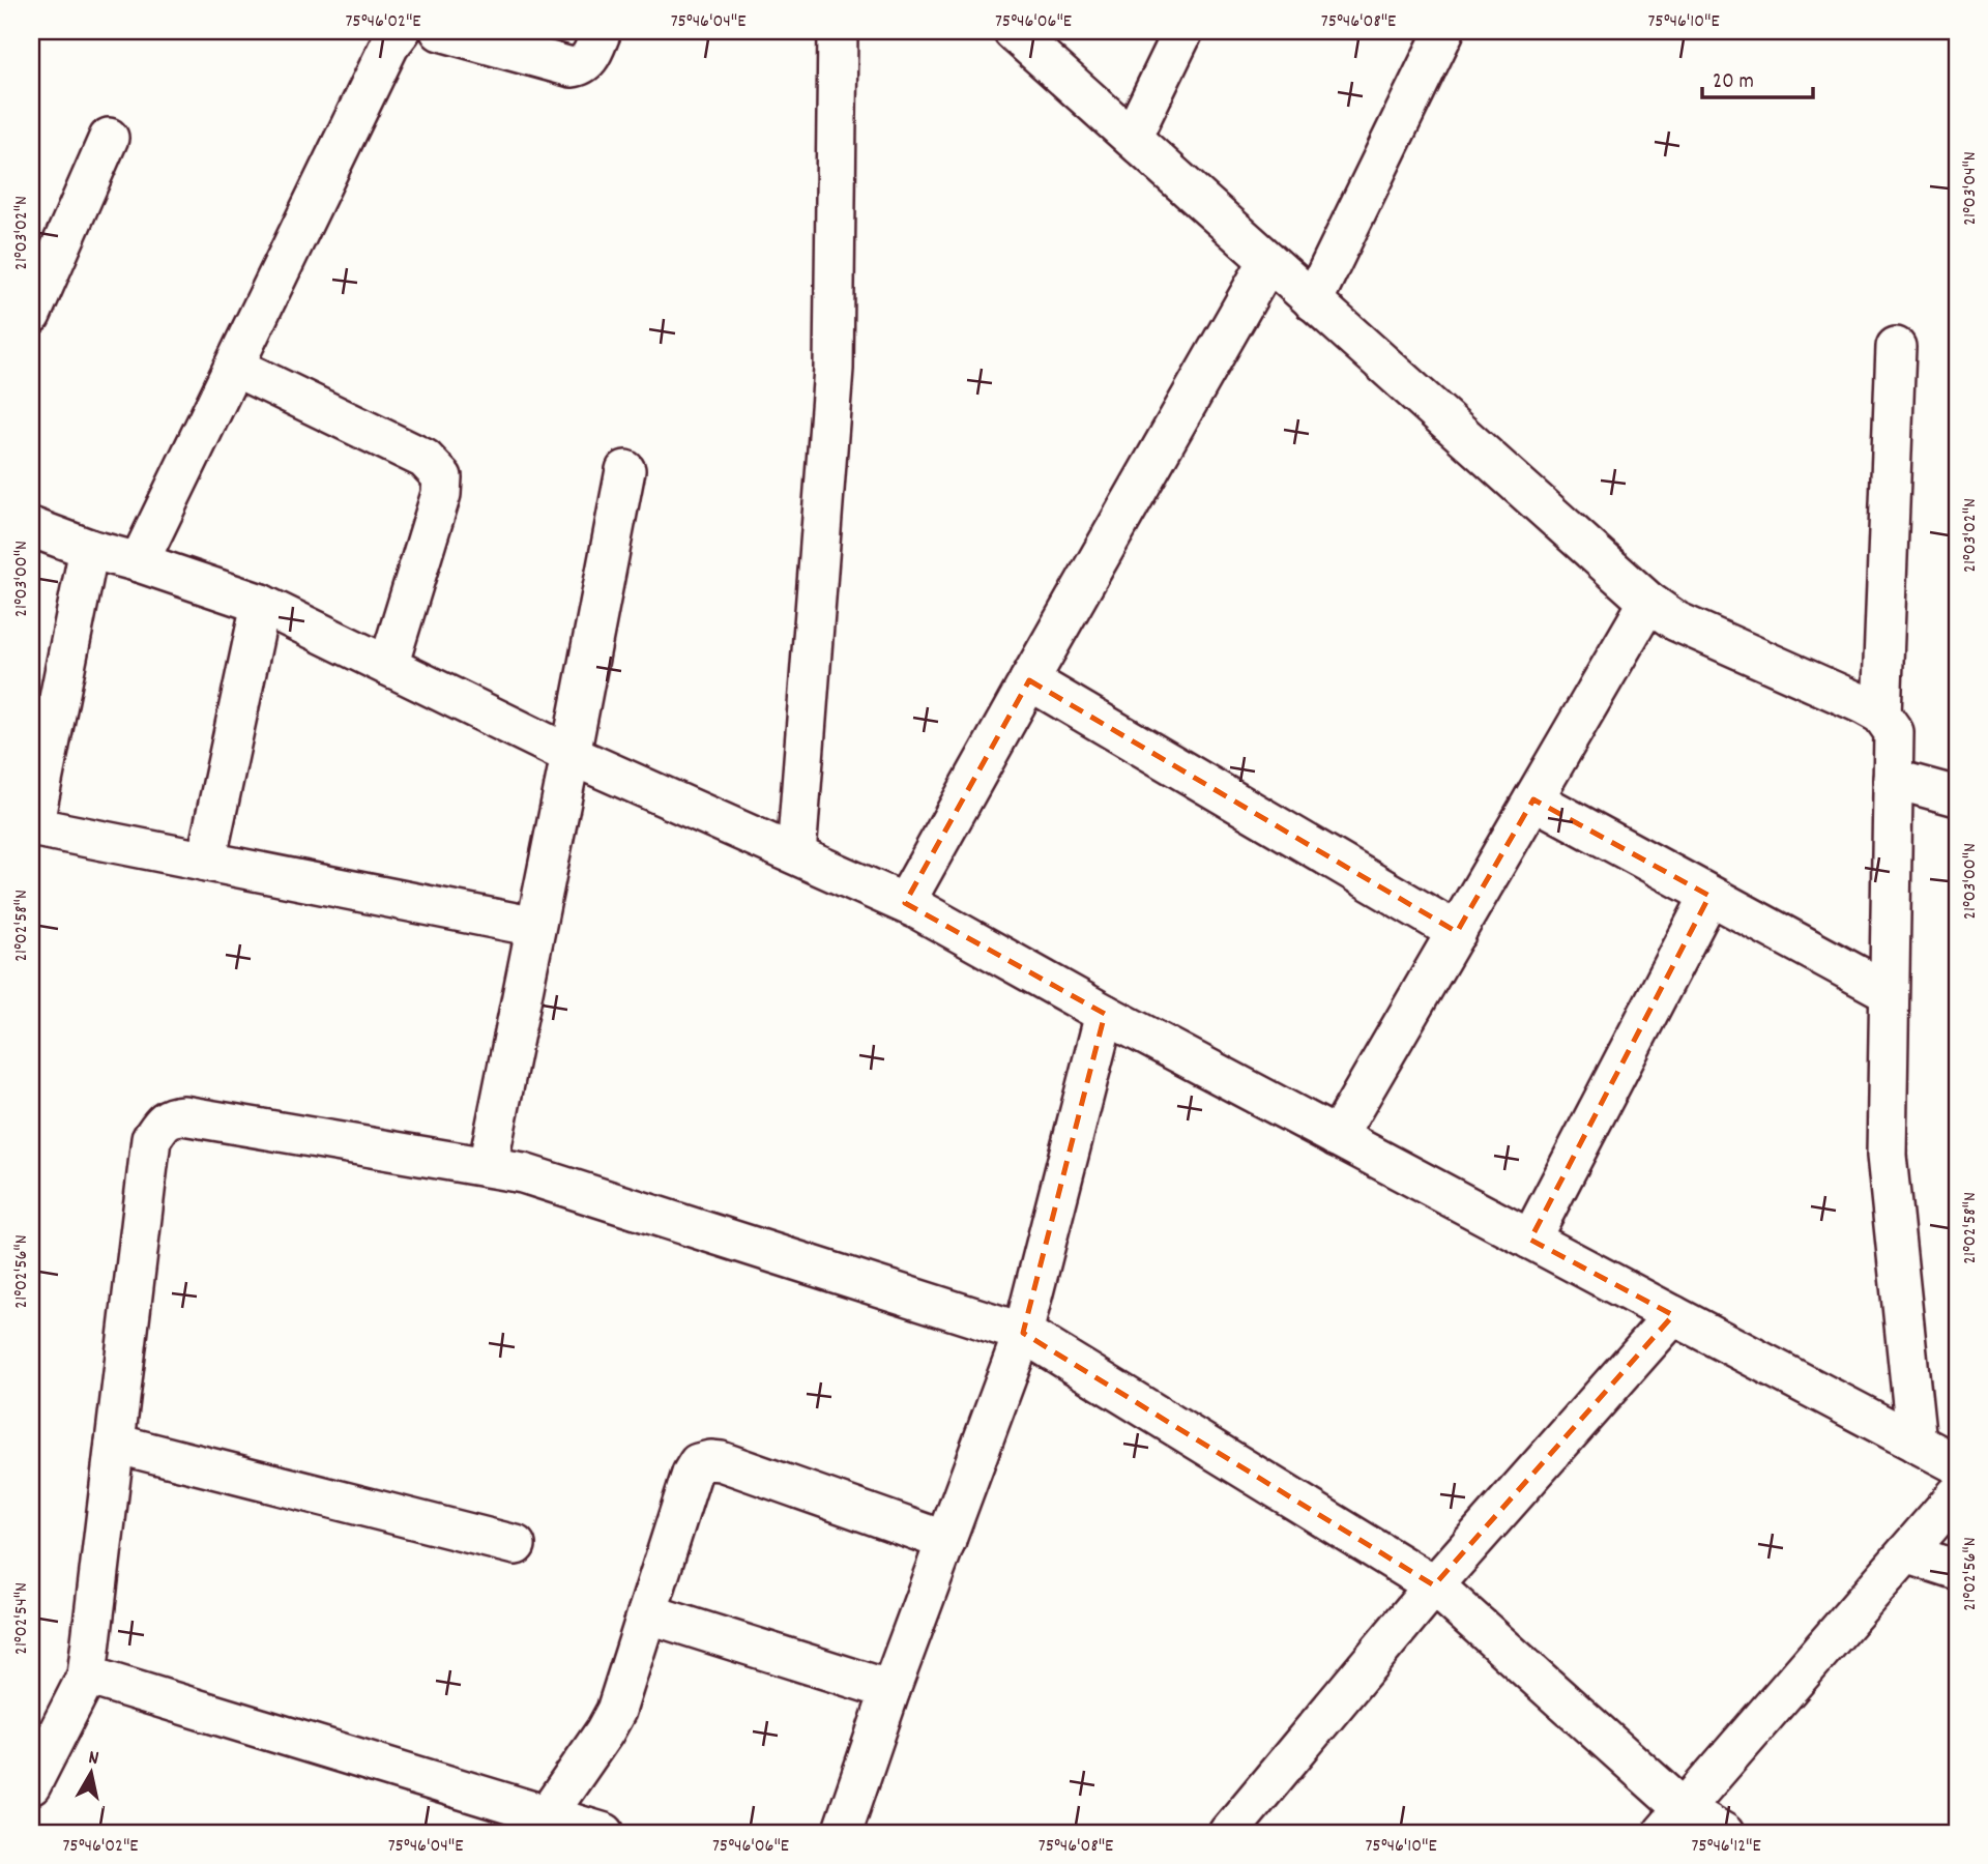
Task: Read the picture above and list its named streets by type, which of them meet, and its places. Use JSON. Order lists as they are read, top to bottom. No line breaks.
{"scale_bar":"20 m","north":"top","coordinates":["75°46'02\"E","75°46'04\"E","75°46'06\"E","75°46'08\"E","75°46'10\"E","21°03'04\"N","21°03'02\"N","21°03'00\"N","21°02'58\"N","21°02'56\"N","21°02'54\"N","75°46'12\"E"]}
